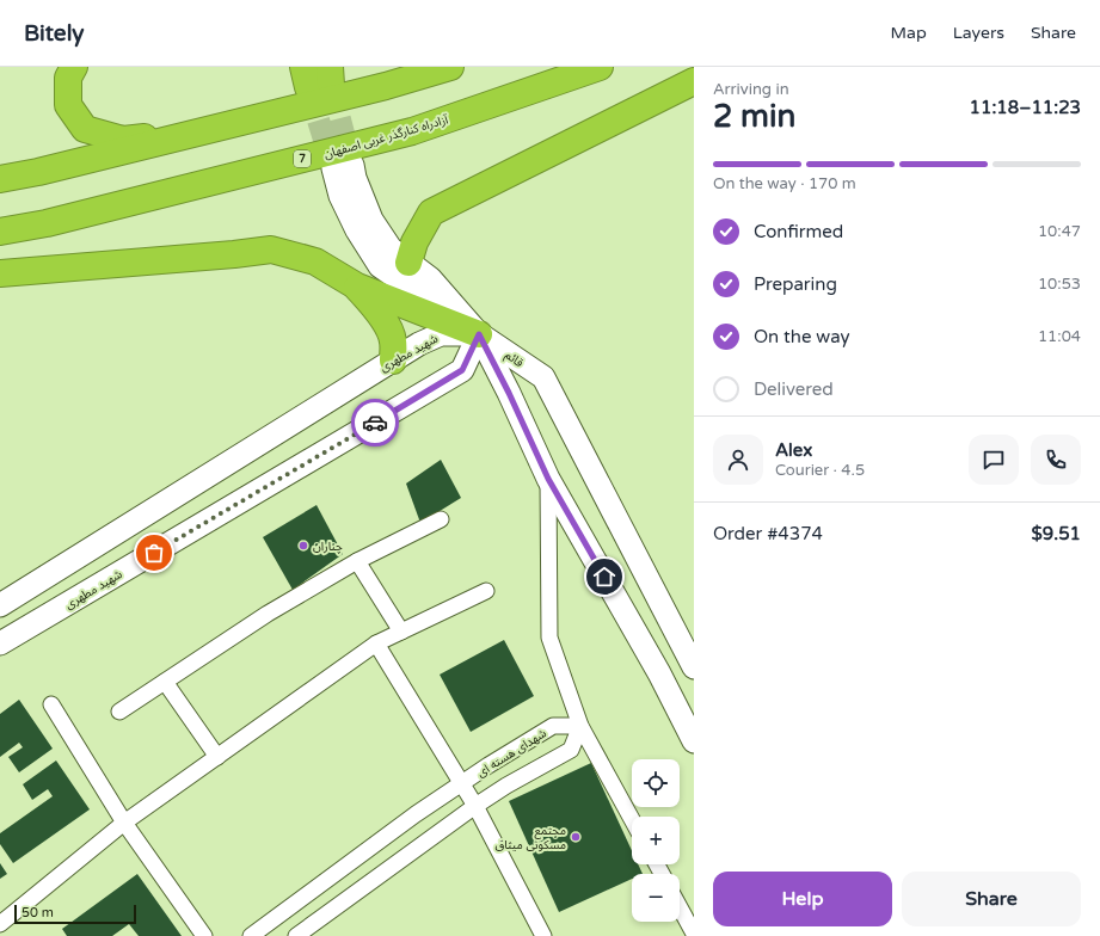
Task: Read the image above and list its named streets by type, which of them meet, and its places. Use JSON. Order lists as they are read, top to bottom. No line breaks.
{"streets":{"highway":["آزادراه کنارگذر غربی اصفهان","7"],"main road":["شهید مطهری","قائم"],"street":["شهدای هسته ای"]},"crossings":[["شهید مطهری","قائم"]],"places":["چناران","مجتمع مسکونی میثاق"],"scale_bar":"50 m","page":{"header":"Bitely","nav":["Map","Layers","Share"],"heading":["2 min","Arriving in","11:18–11:23"],"panel":["Alex","Courier · 4.5","Order #4374","$9.51"],"bar":"On the way · 170 m","list":[["Confirmed","10:47"],["Preparing","10:53"],["On the way","11:04"],"Delivered"],"map_buttons":["+","−"],"buttons":["Help","Share"],"scale":"50 m"}}
